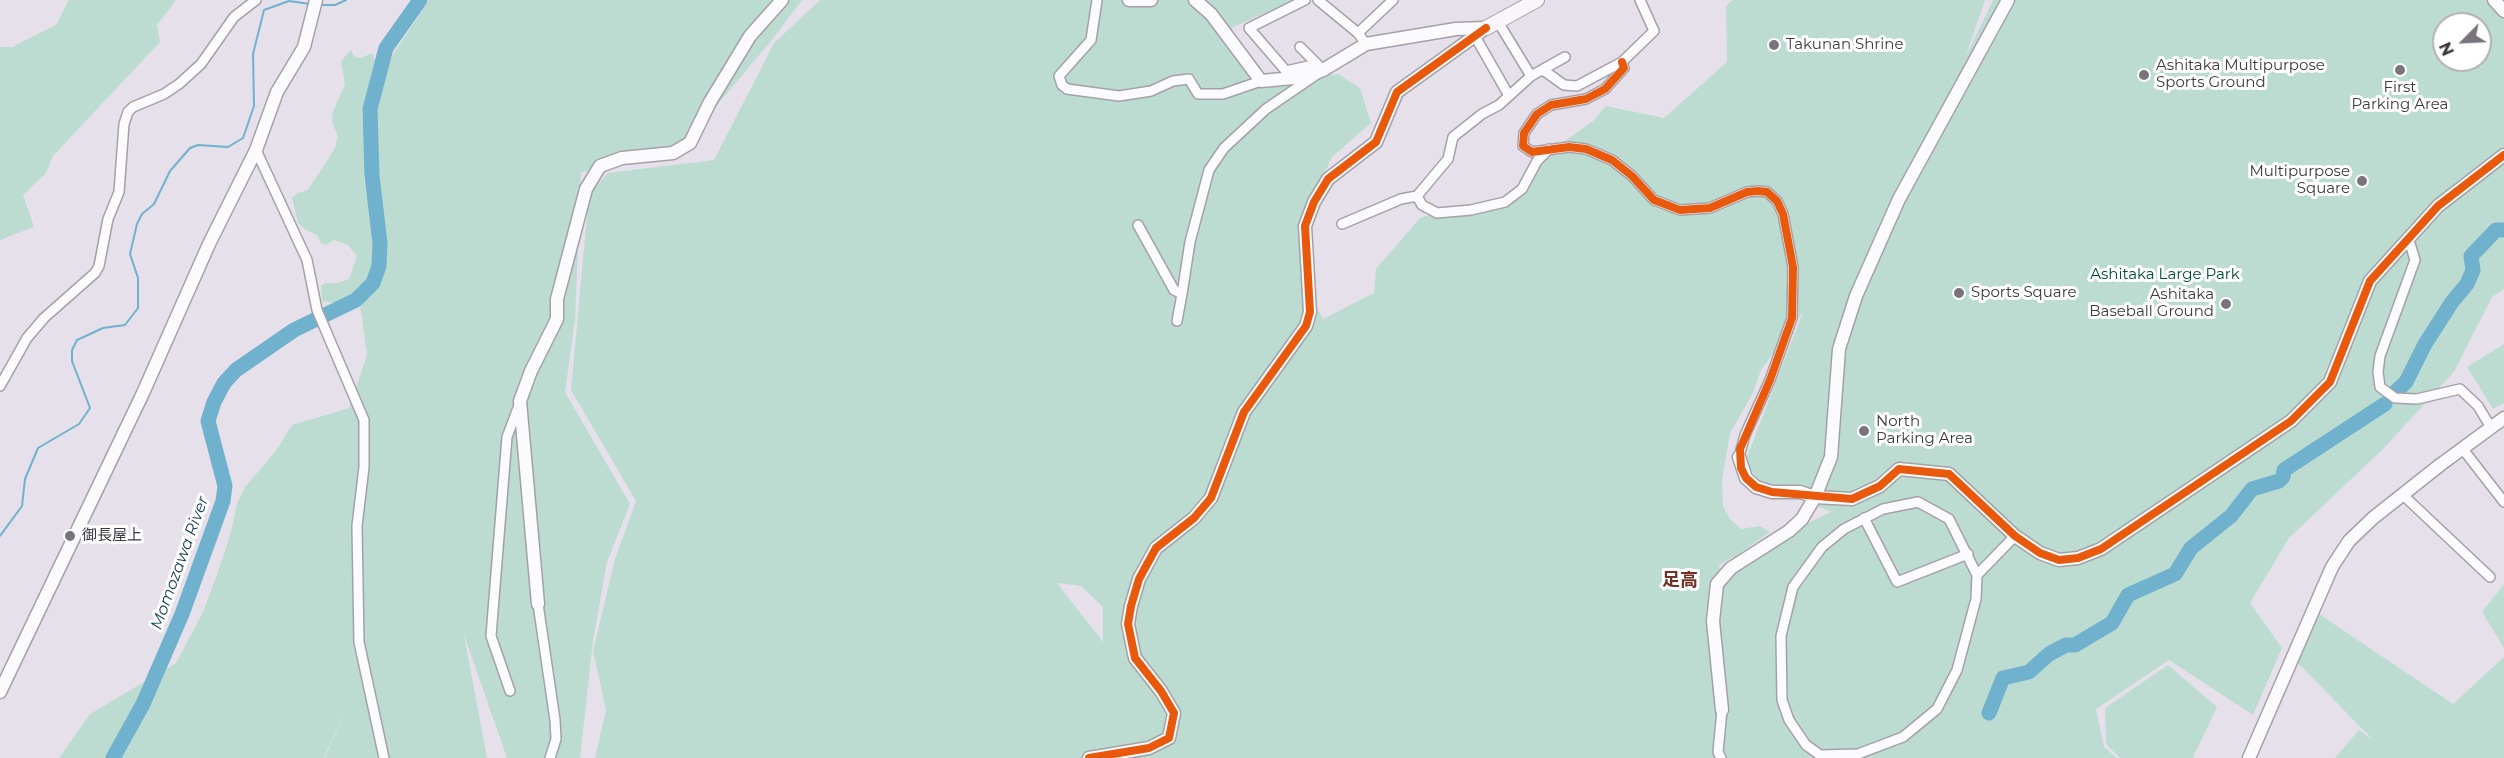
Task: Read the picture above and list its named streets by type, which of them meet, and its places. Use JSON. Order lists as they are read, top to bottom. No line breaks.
{"districts":["足高"],"water":["Momozawa River"],"parks":["Ashitaka Large Park"],"places":["Takunan Shrine","First Parking Area","Ashitaka Multipurpose Sports Ground","Multipurpose Square","Sports Square","Ashitaka Baseball Ground","North Parking Area","御長屋上"],"north":"bottom left"}
